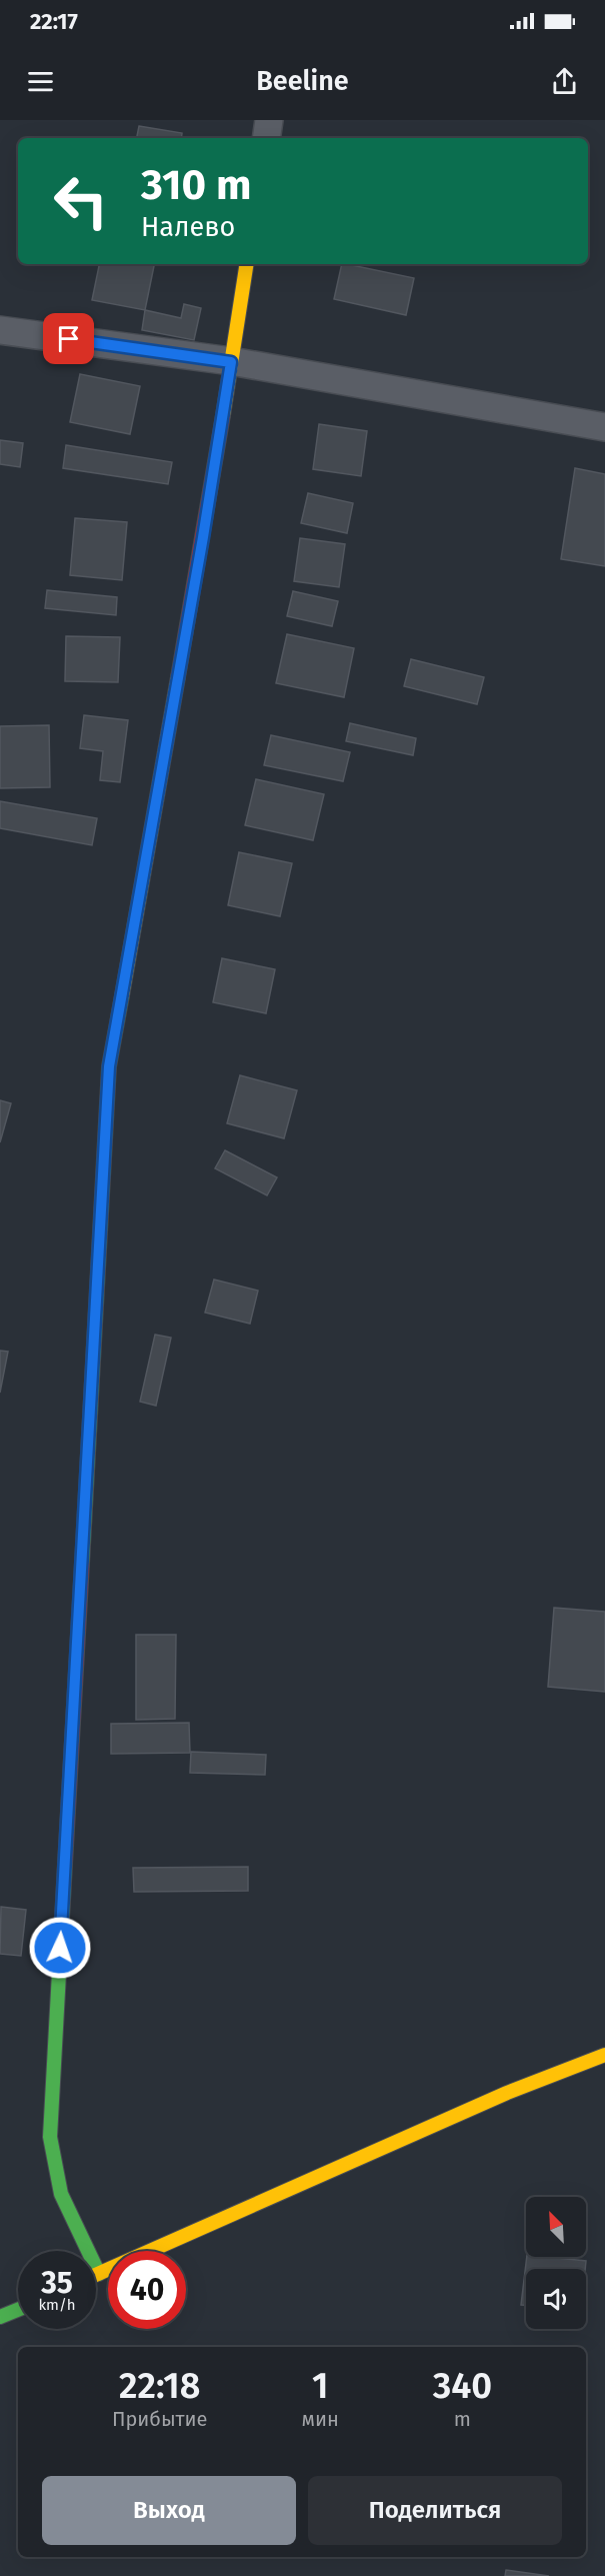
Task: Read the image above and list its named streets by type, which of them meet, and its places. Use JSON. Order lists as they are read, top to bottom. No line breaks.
{"north":"top left","page":{"status":"22:17","header":"Beeline","turn":["310 m","Налево"],"speed":"35 km/h","limit":"40","eta":["22:18","Прибытие","1","мин","340","m"],"buttons":["Выход","Поделиться"]}}
